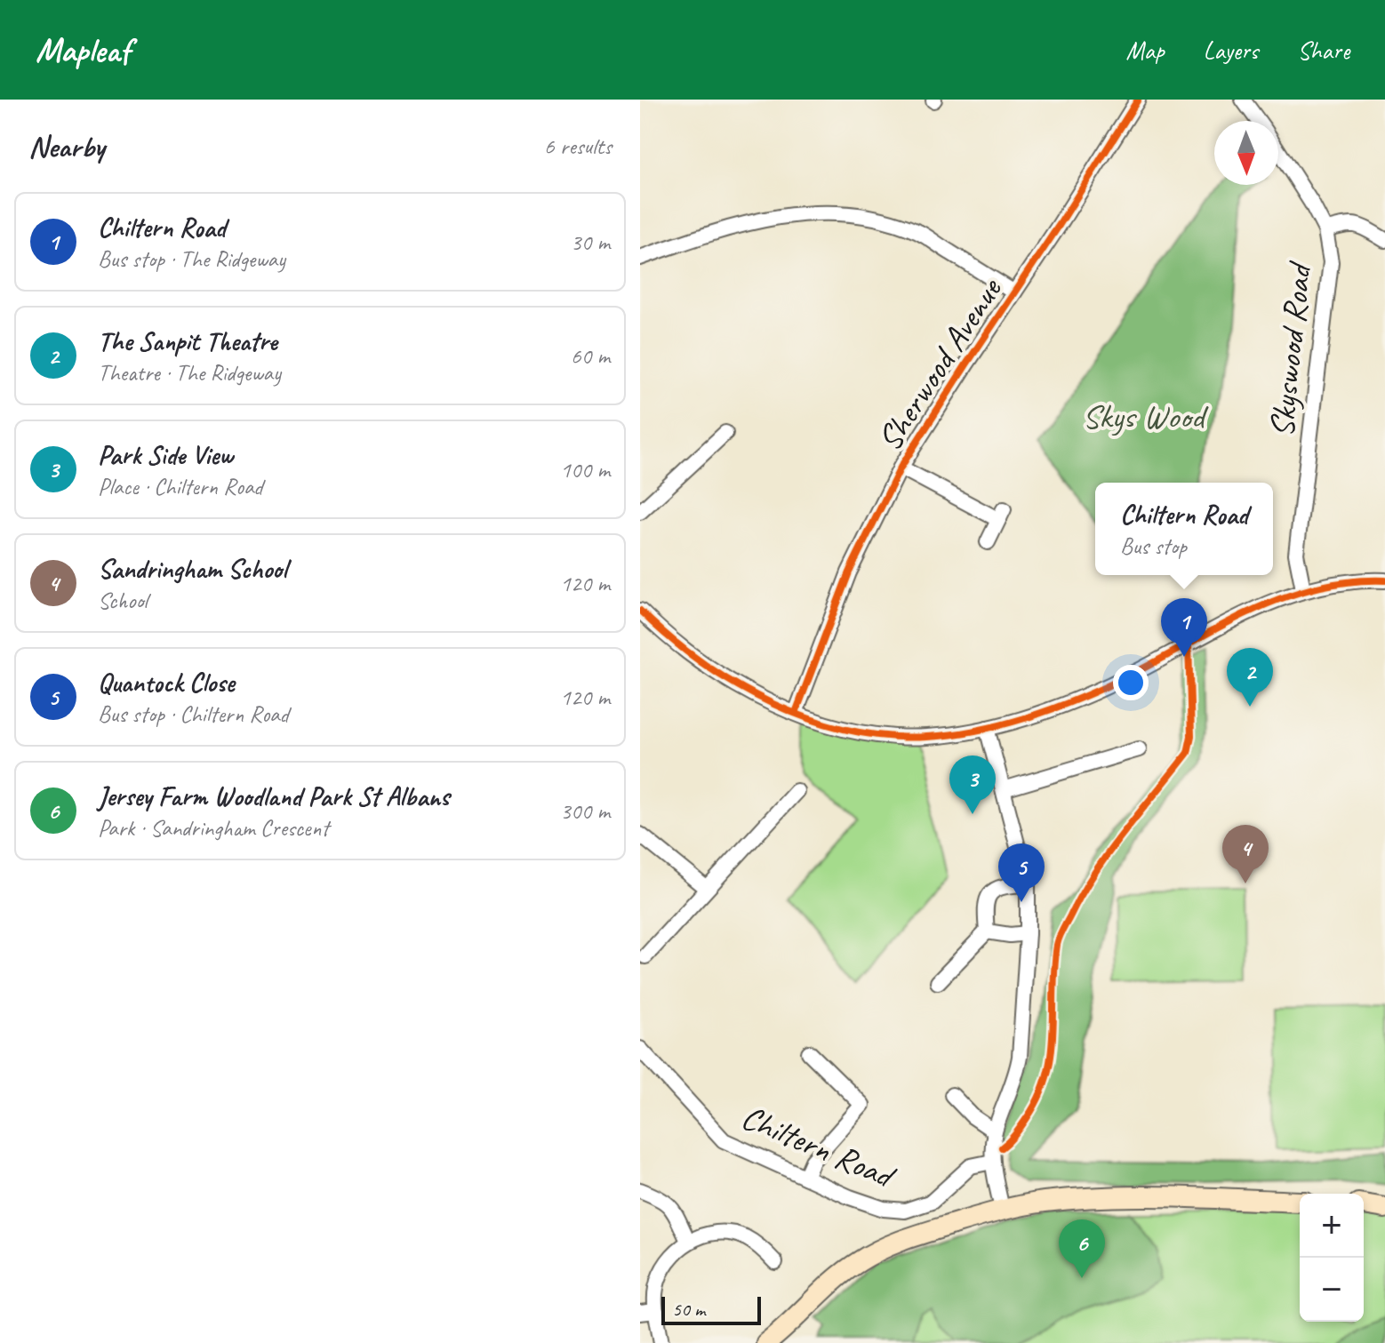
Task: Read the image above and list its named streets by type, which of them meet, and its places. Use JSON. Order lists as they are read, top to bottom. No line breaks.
{"streets":{"street":["Skyswood Road","Sherwood Avenue","Chiltern Road"]},"parks":["Skys Wood"],"scale_bar":"50 m","north":"bottom","page":{"header":"Mapleaf","nav":["Map","Layers","Share"],"heading":["Nearby","6 results"],"list":[{"mark":"1","name":"Chiltern Road","note":"Bus stop · The Ridgeway","value":"30 m"},{"mark":"2","name":"The Sanpit Theatre","note":"Theatre · The Ridgeway","value":"60 m"},{"mark":"3","name":"Park Side View","note":"Place · Chiltern Road","value":"100 m"},{"mark":"4","name":"Sandringham School","note":"School","value":"120 m"},{"mark":"5","name":"Quantock Close","note":"Bus stop · Chiltern Road","value":"120 m"},{"mark":"6","name":"Jersey Farm Woodland Park St Albans","note":"Park · Sandringham Crescent","value":"300 m"}],"popup":["Chiltern Road","Bus stop"],"pins":["1","2","3","4","5","6"],"map_buttons":["+","−"],"scale":"50 m"}}
